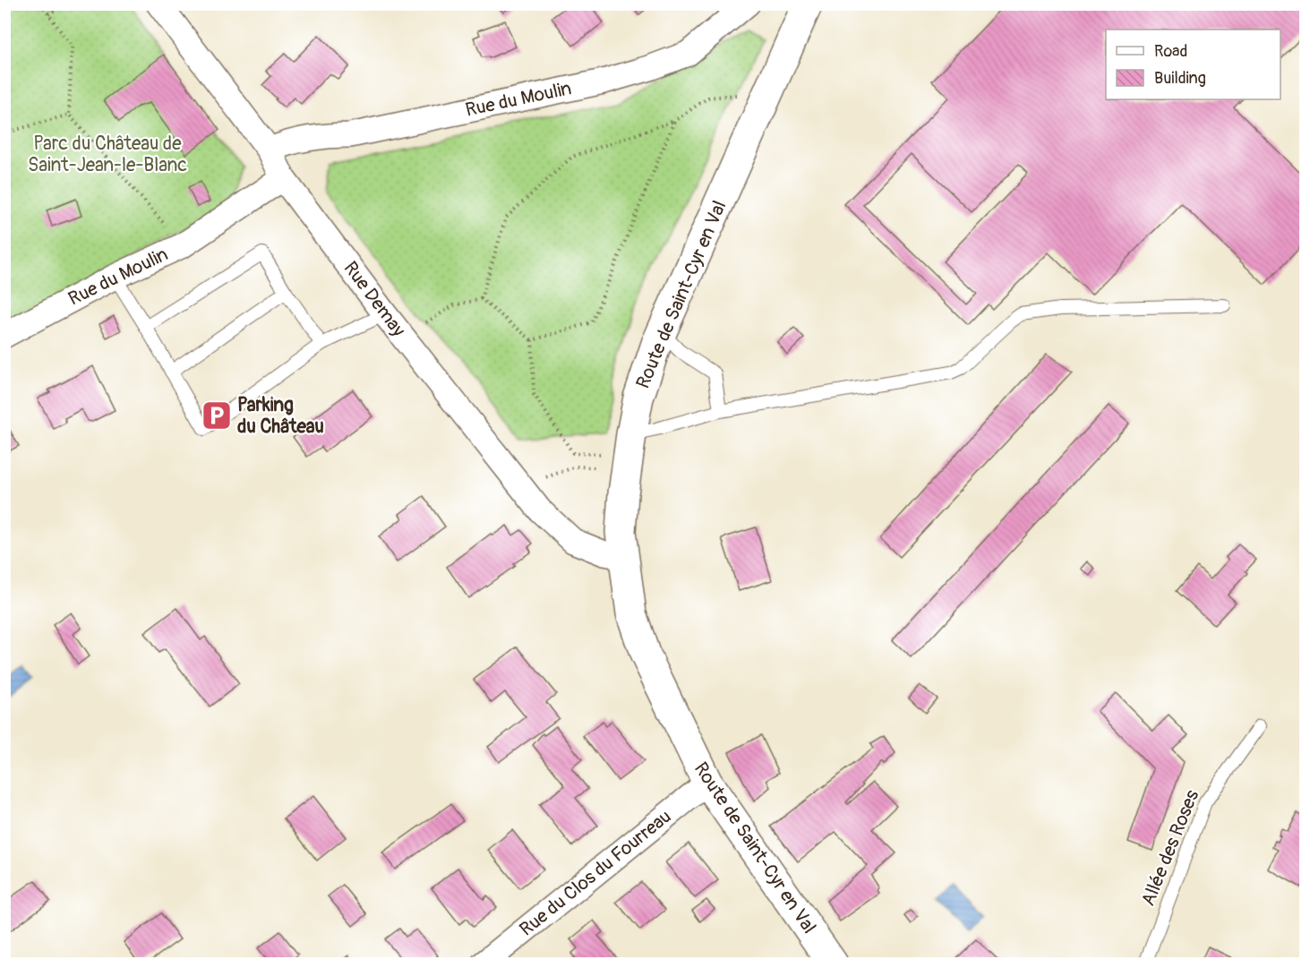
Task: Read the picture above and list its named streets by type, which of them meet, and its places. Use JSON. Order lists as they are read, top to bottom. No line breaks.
{"streets":{"street":["Rue du Moulin","Route de Saint-Cyr en Val","Rue Demay","Rue du Clos du Fourreau"],"lane":["Allée des Roses"]},"crossings":[["Rue du Moulin","Rue Demay"],["Route de Saint-Cyr en Val","Rue Demay"],["Route de Saint-Cyr en Val","Rue du Clos du Fourreau"]],"parks":["Parc du Château de Saint-Jean-le-Blanc"],"places":{"parking":["Parking du Château"]},"legend":["Road","Building"]}
